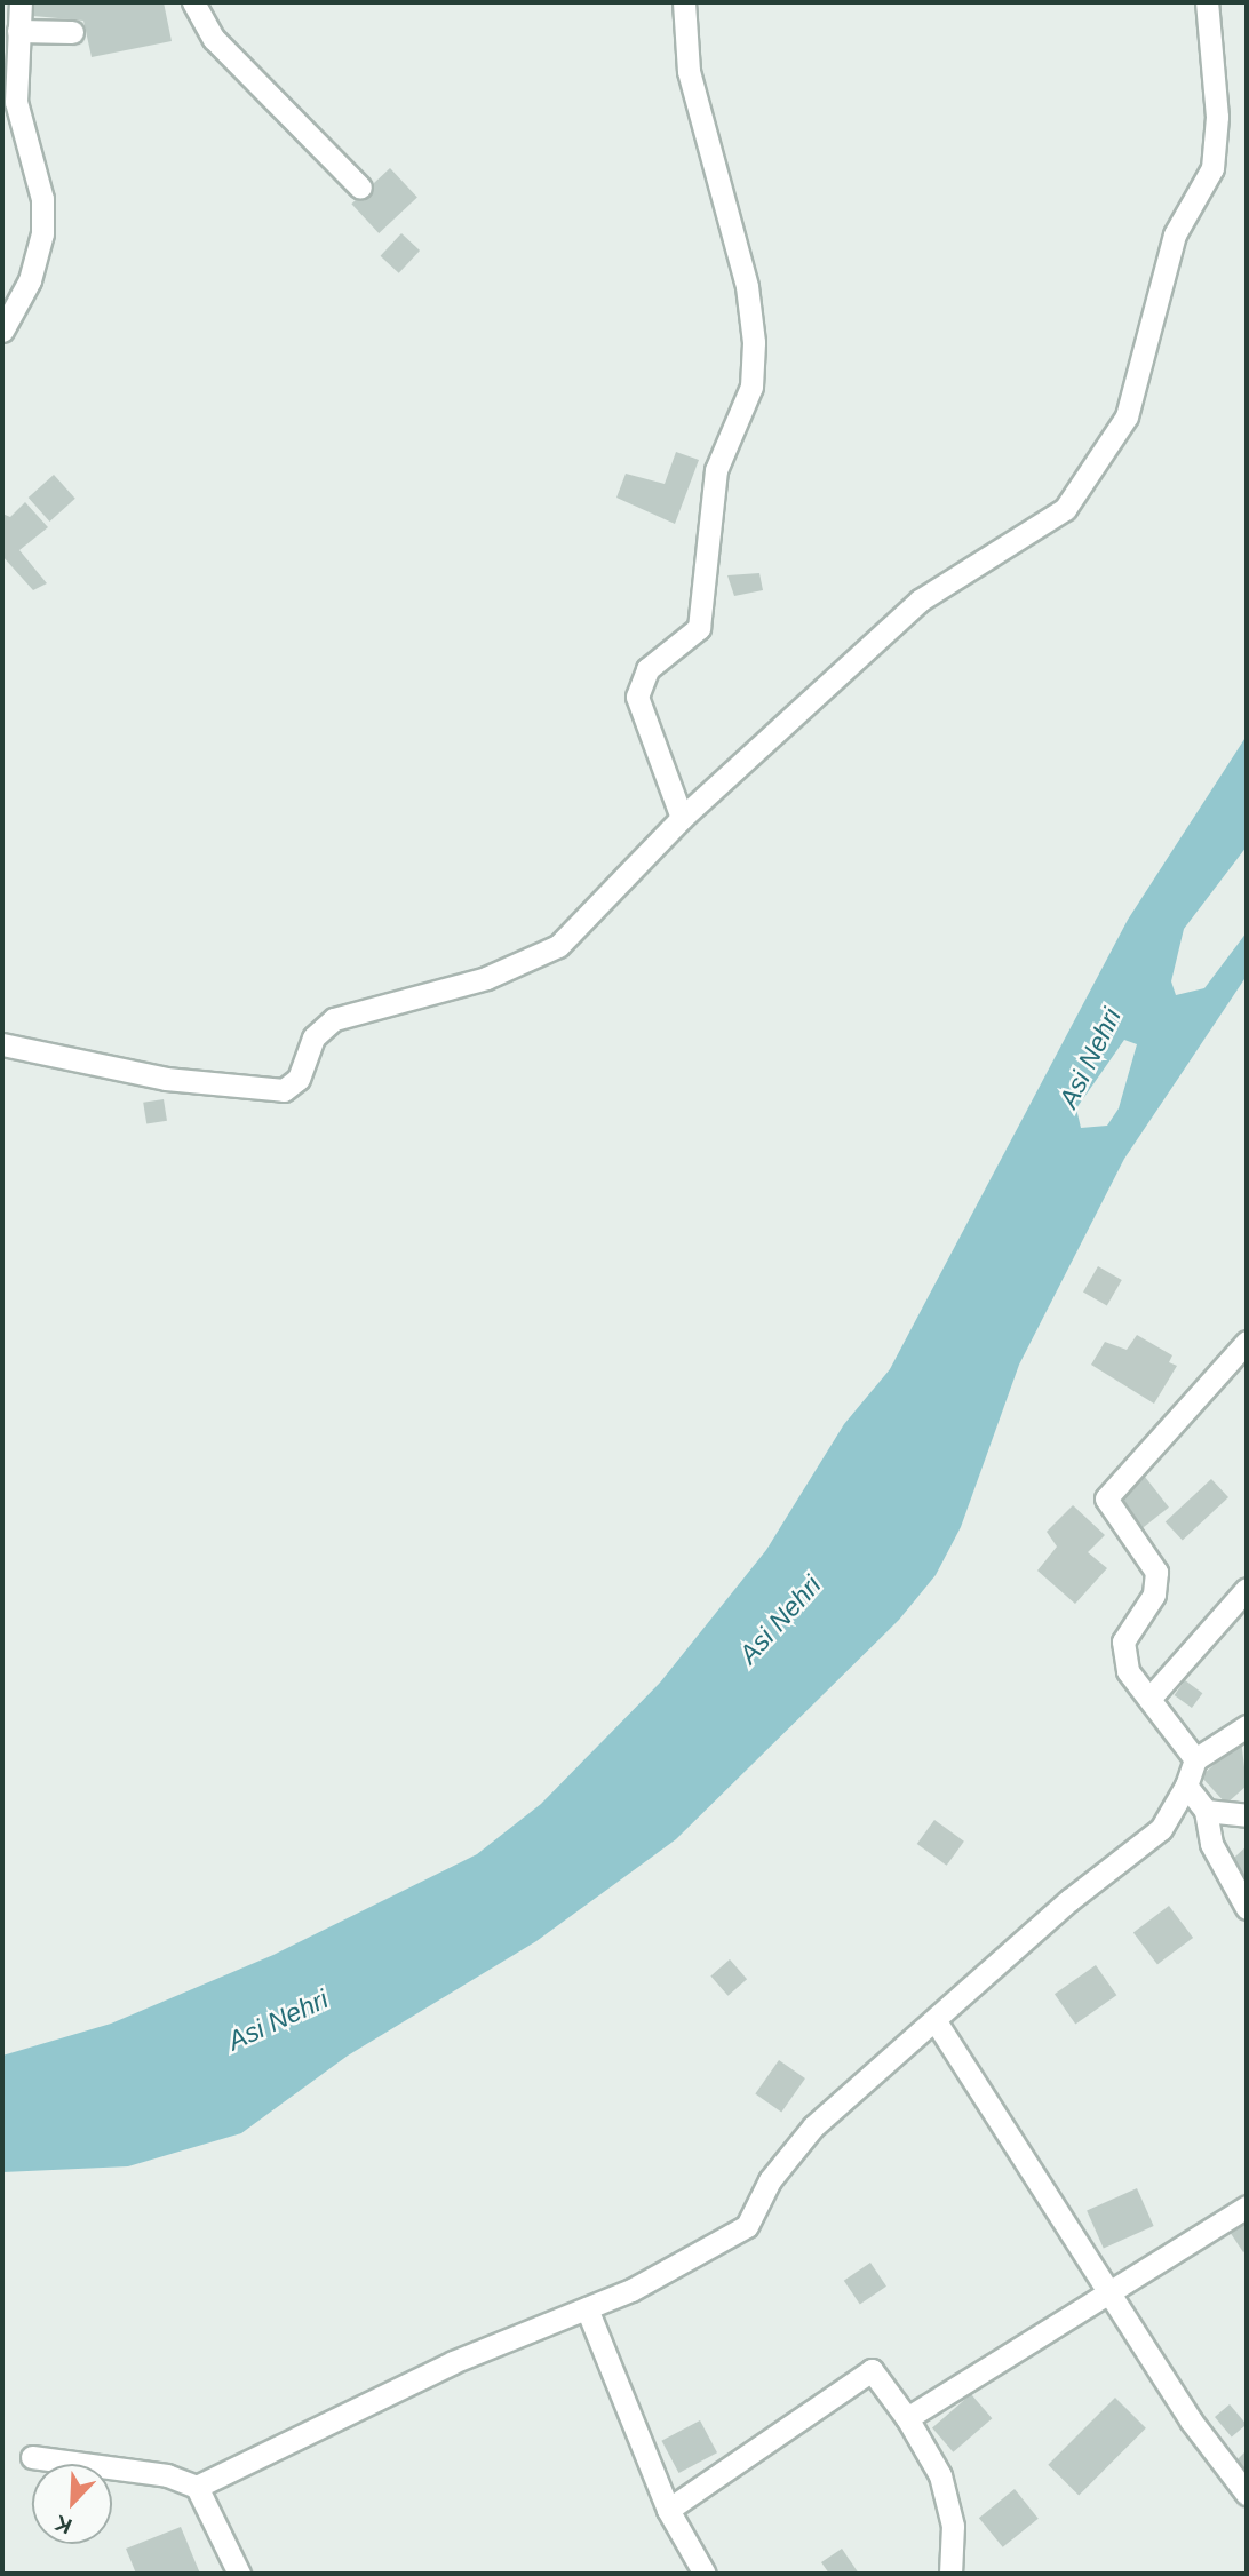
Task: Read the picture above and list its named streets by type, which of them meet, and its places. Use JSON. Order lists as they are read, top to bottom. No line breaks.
{"water":["Asi Nehri"],"north":"bottom left"}
